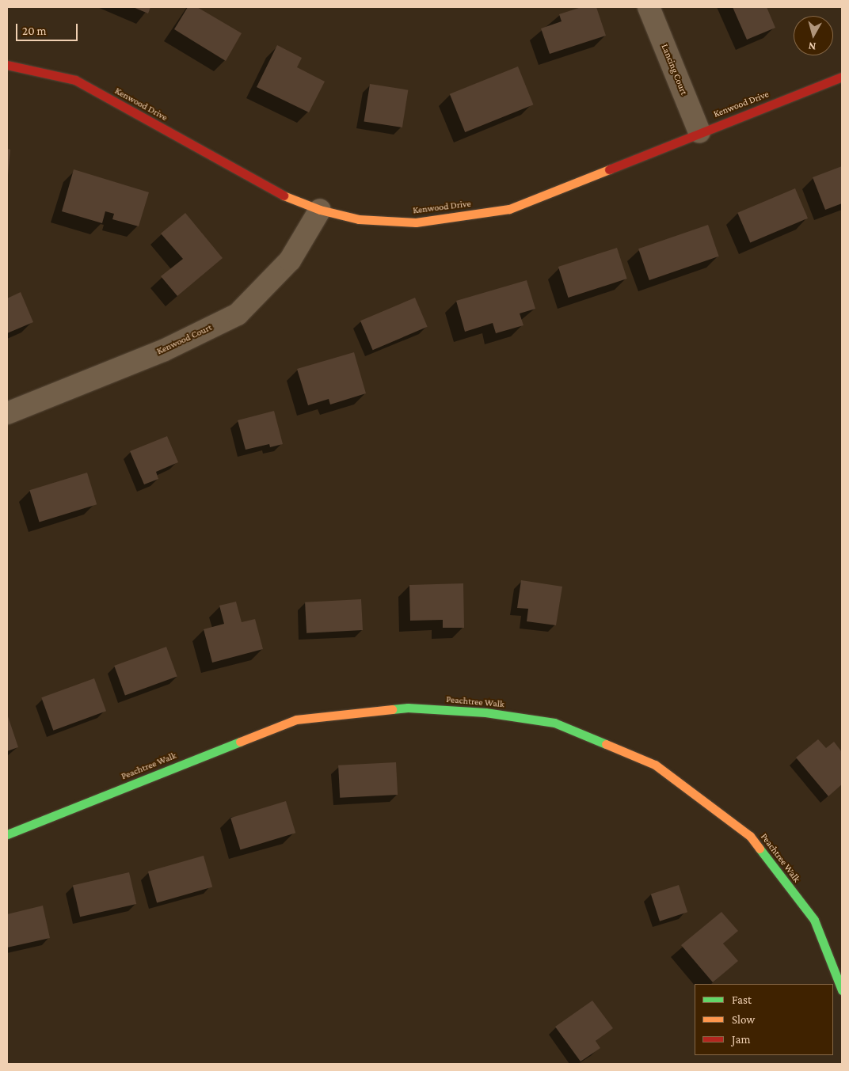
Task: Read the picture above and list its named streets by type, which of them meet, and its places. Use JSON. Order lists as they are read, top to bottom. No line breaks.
{"streets":{"street":["Lancing Court","Kenwood Drive","Kenwood Court","Peachtree Walk"]},"crossings":[["Lancing Court","Kenwood Drive"],["Kenwood Drive","Kenwood Court"]],"legend":["Fast","Slow","Jam"],"scale_bar":"20 m","north":"bottom"}
